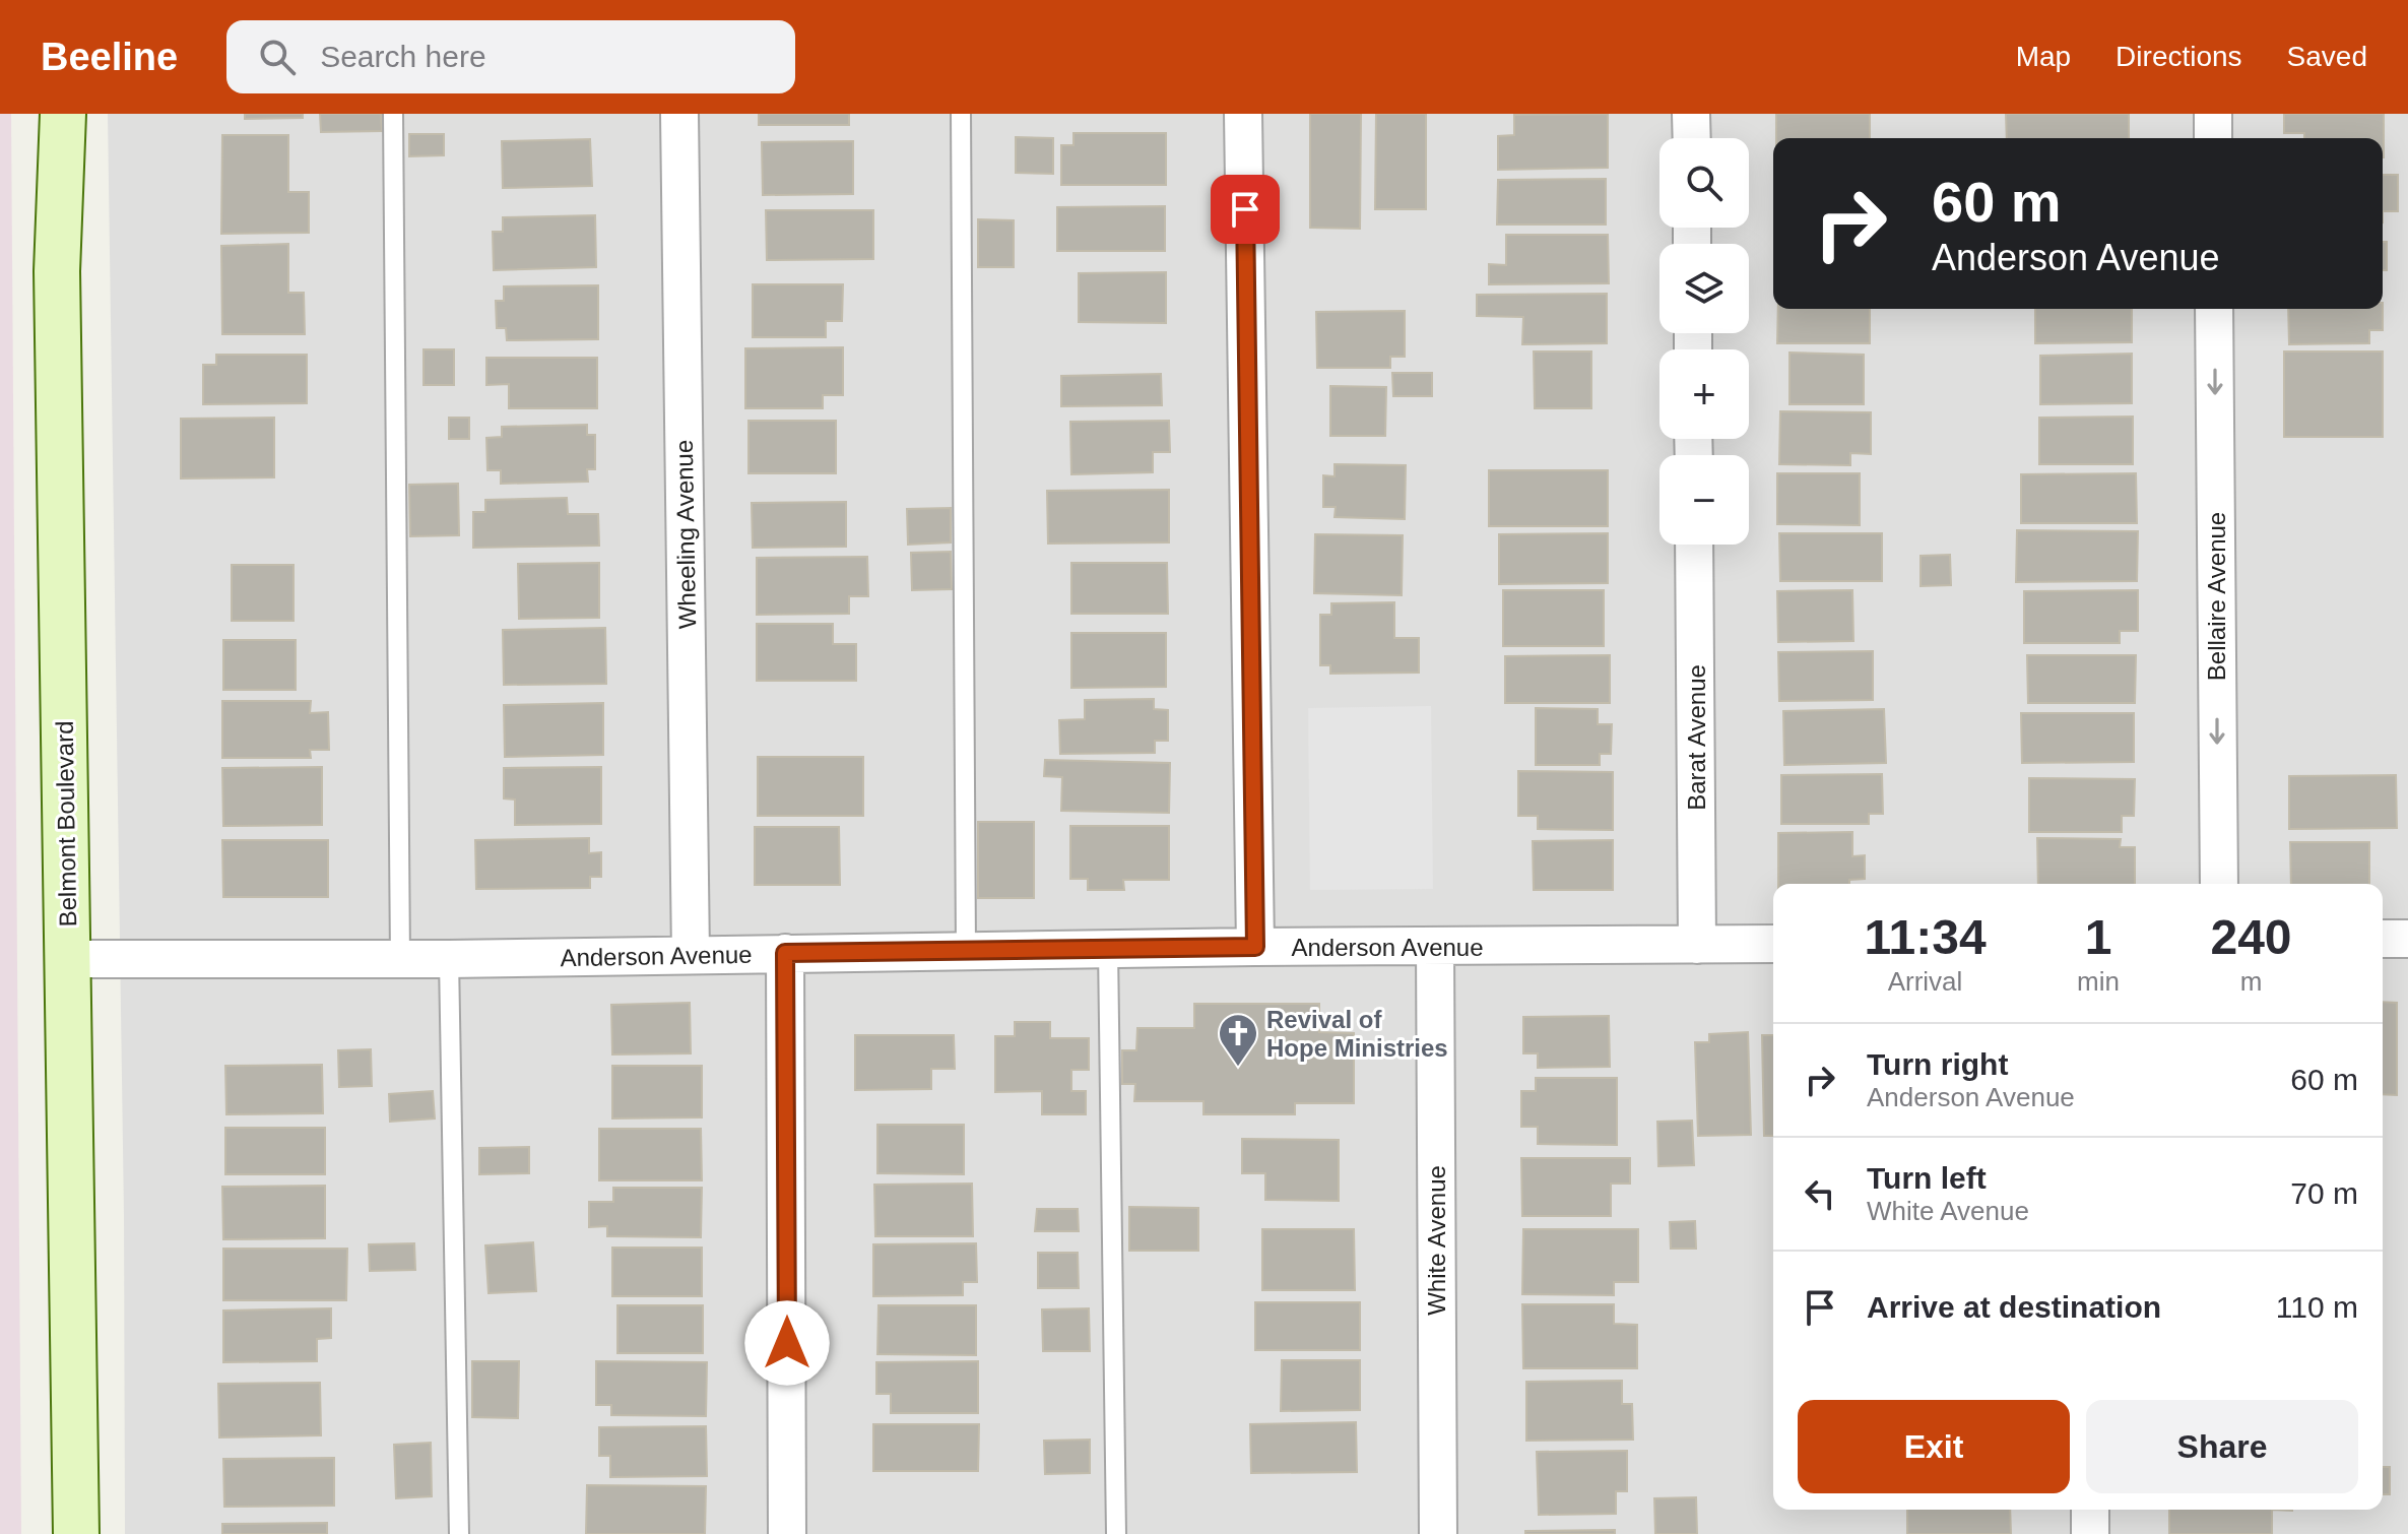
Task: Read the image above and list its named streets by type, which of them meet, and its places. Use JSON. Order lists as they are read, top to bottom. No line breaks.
{"streets":{"main road":["Belmont Boulevard"],"street":["Wheeling Avenue","Bellaire Avenue","Barat Avenue","Anderson Avenue","White Avenue"]},"crossings":[["Wheeling Avenue","Anderson Avenue"],["Barat Avenue","Anderson Avenue"],["Belmont Boulevard","Anderson Avenue"],["Anderson Avenue","White Avenue"]],"one_way":["Bellaire Avenue"],"places":{"church":["Revival of Hope Ministries"]},"page":{"header":"Beeline","search":"Search here","nav":["Map","Directions","Saved"],"map_buttons":["+","−"],"turn":["60 m","Anderson Avenue"],"eta":["11:34","Arrival","1","min","240","m"],"list":[{"name":"Turn right","note":"Anderson Avenue","value":"60 m"},{"name":"Turn left","note":"White Avenue","value":"70 m"},{"name":"Arrive at destination","value":"110 m"}],"buttons":["Exit","Share"]}}
